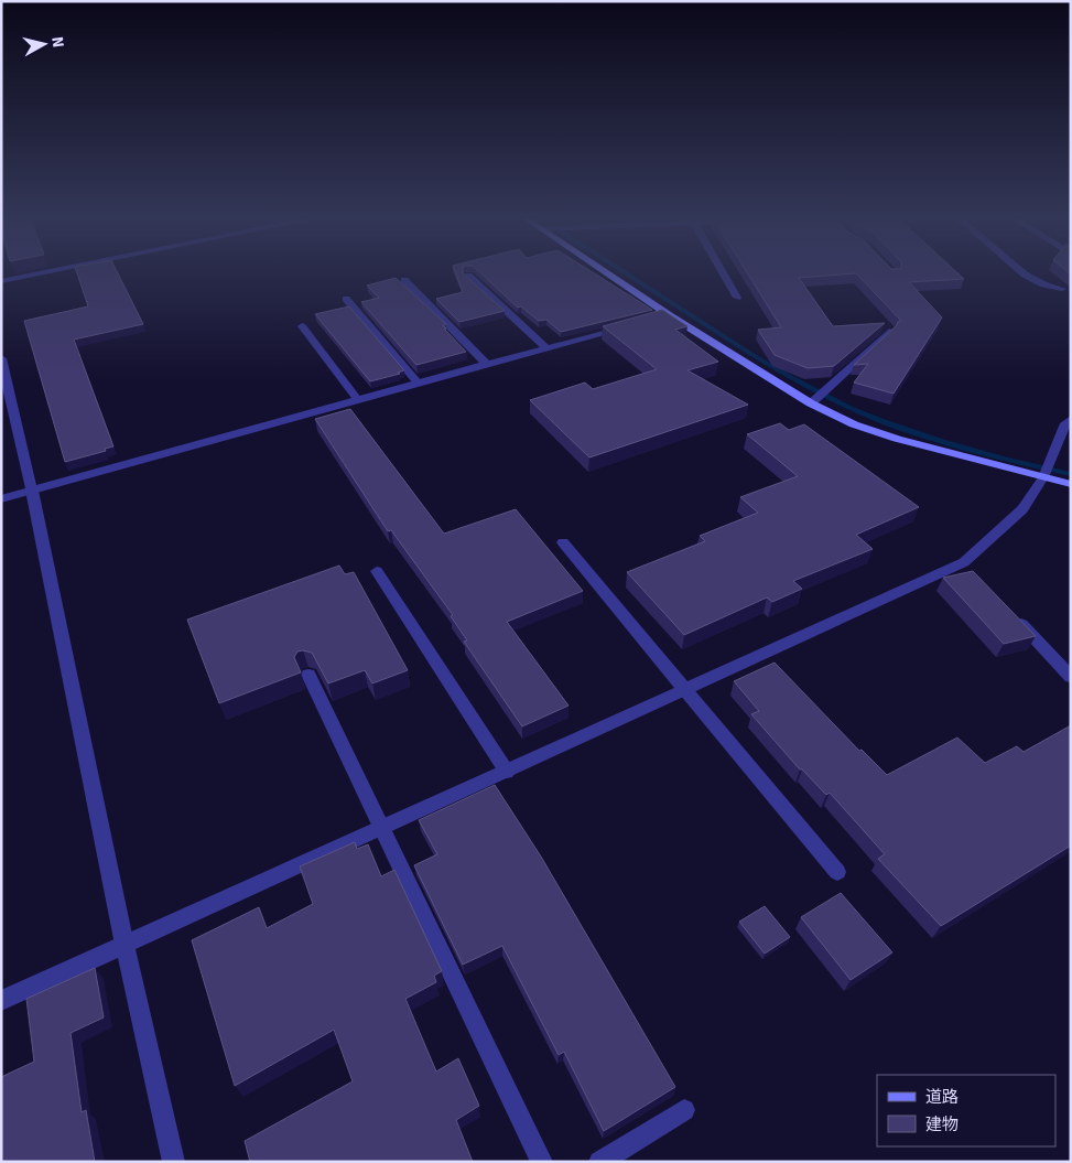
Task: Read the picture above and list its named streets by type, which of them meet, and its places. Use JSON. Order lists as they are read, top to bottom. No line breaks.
{"legend":["道路","建物"],"north":"right"}
